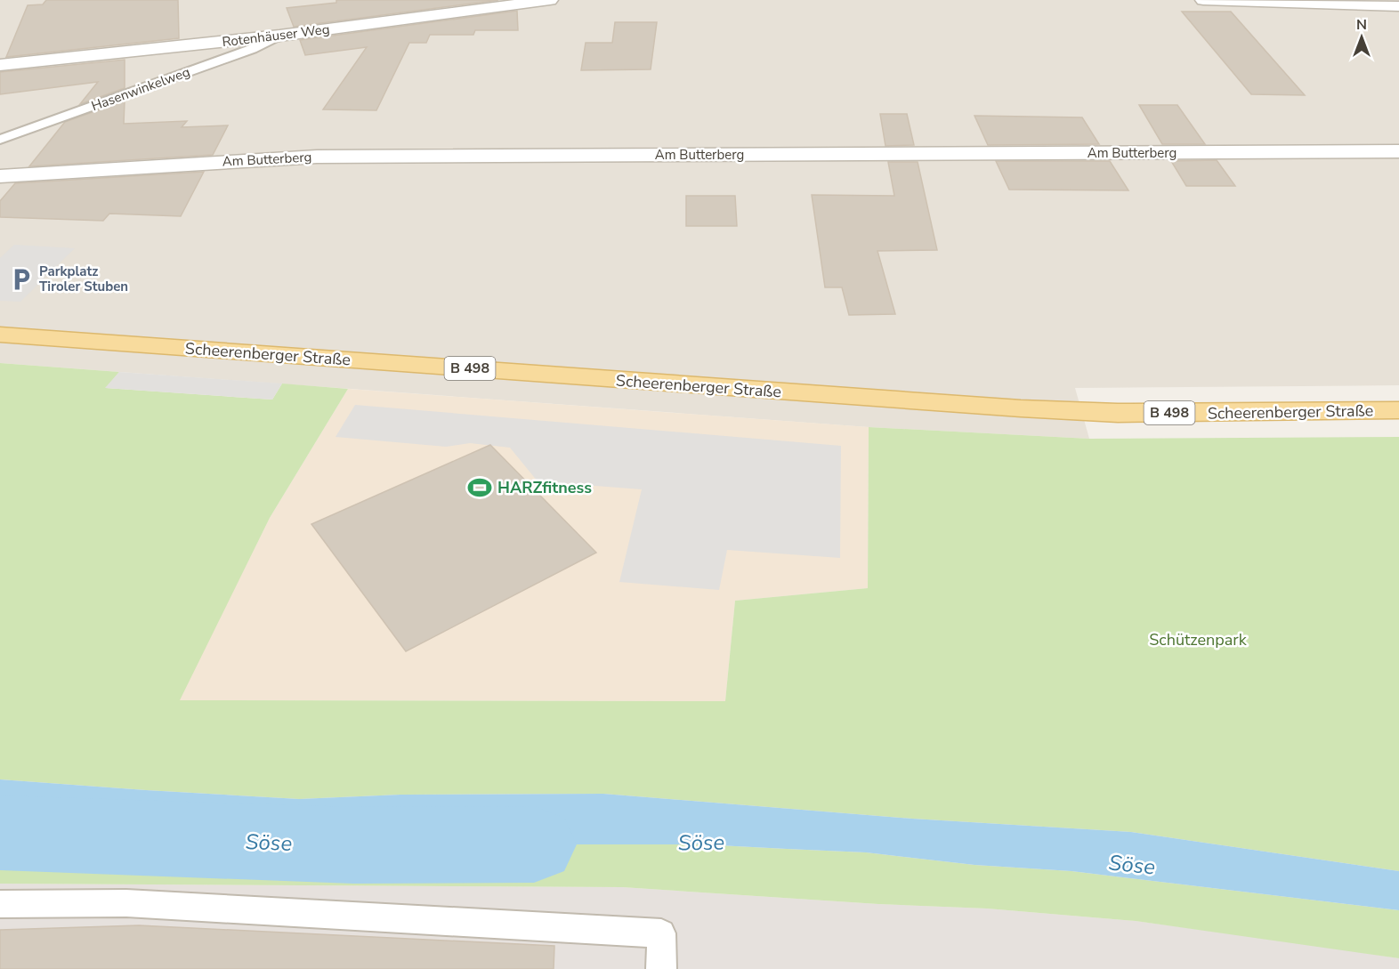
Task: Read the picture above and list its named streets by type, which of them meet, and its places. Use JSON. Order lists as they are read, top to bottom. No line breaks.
{"streets":{"main road":["Scheerenberger Straße","B 498"],"street":["Rotenhäuser Weg","Am Butterberg"],"lane":["Hasenwinkelweg"]},"crossings":[["Rotenhäuser Weg","Hasenwinkelweg"]],"water":["Söse"],"parks":["Schützenpark"],"places":{"parking":["Parkplatz Tiroler Stuben"],"sports":["HARZfitness"]},"north":"top"}
